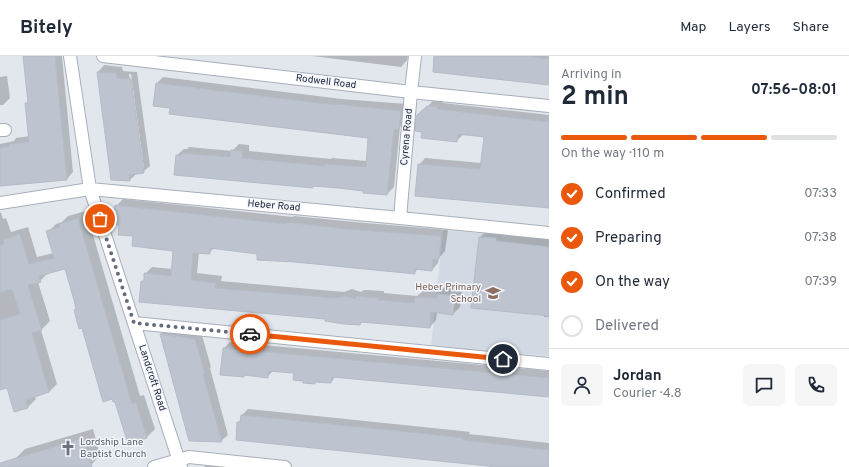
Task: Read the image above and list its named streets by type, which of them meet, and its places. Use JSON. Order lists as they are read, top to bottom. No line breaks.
{"streets":{"street":["Rodwell Road","Cyrena Road","Heber Road","Landcroft Road"]},"crossings":[["Rodwell Road","Cyrena Road"],["Cyrena Road","Heber Road"],["Heber Road","Landcroft Road"]],"places":{"school or university":["Heber Primary School"],"church":["Lordship Lane Baptist Church"]},"page":{"header":"Bitely","nav":["Map","Layers","Share"],"heading":["2 min","Arriving in","07:56–08:01"],"panel":["Jordan","Courier · 4.8"],"bar":"On the way · 110 m","list":[["Confirmed","07:33"],["Preparing","07:38"],["On the way","07:39"],"Delivered"]}}
